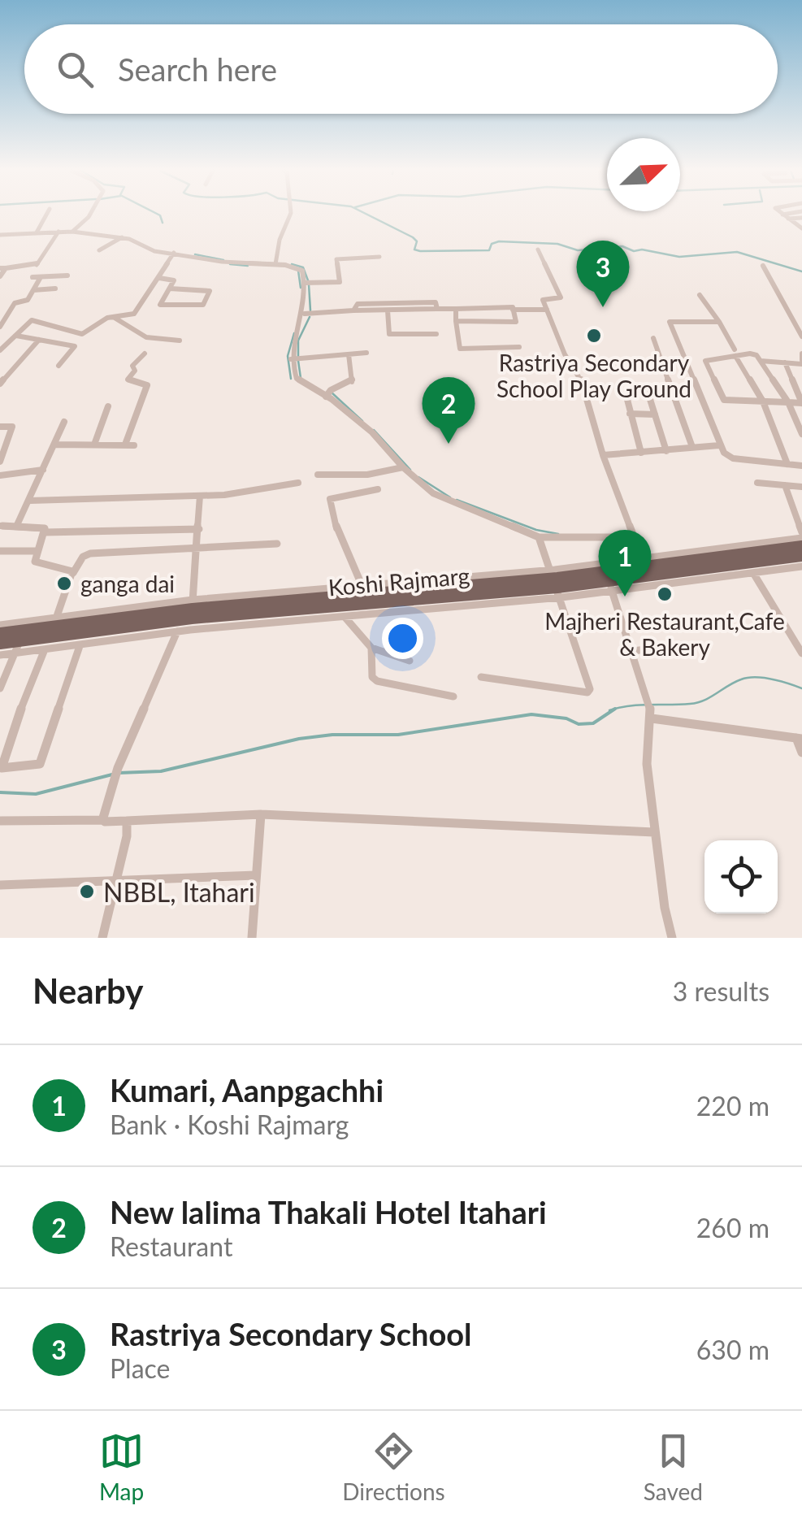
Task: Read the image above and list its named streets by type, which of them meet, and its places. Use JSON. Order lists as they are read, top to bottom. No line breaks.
{"streets":{"main road":["Koshi Rajmarg"]},"places":["Rastriya Secondary School Play Ground","ganga dai","Majheri Restaurant,Cafe & Bakery","NBBL, Itahari"],"north":"top right","page":{"search":"Search here","pins":["3","2","1"],"heading":["Nearby","3 results"],"list":[{"mark":"1","name":"Kumari, Aanpgachhi","note":"Bank · Koshi Rajmarg","value":"220 m"},{"mark":"2","name":"New lalima Thakali Hotel Itahari","note":"Restaurant","value":"260 m"},{"mark":"3","name":"Rastriya Secondary School","note":"Place","value":"630 m"}],"nav":["Map","Directions","Saved"]}}
